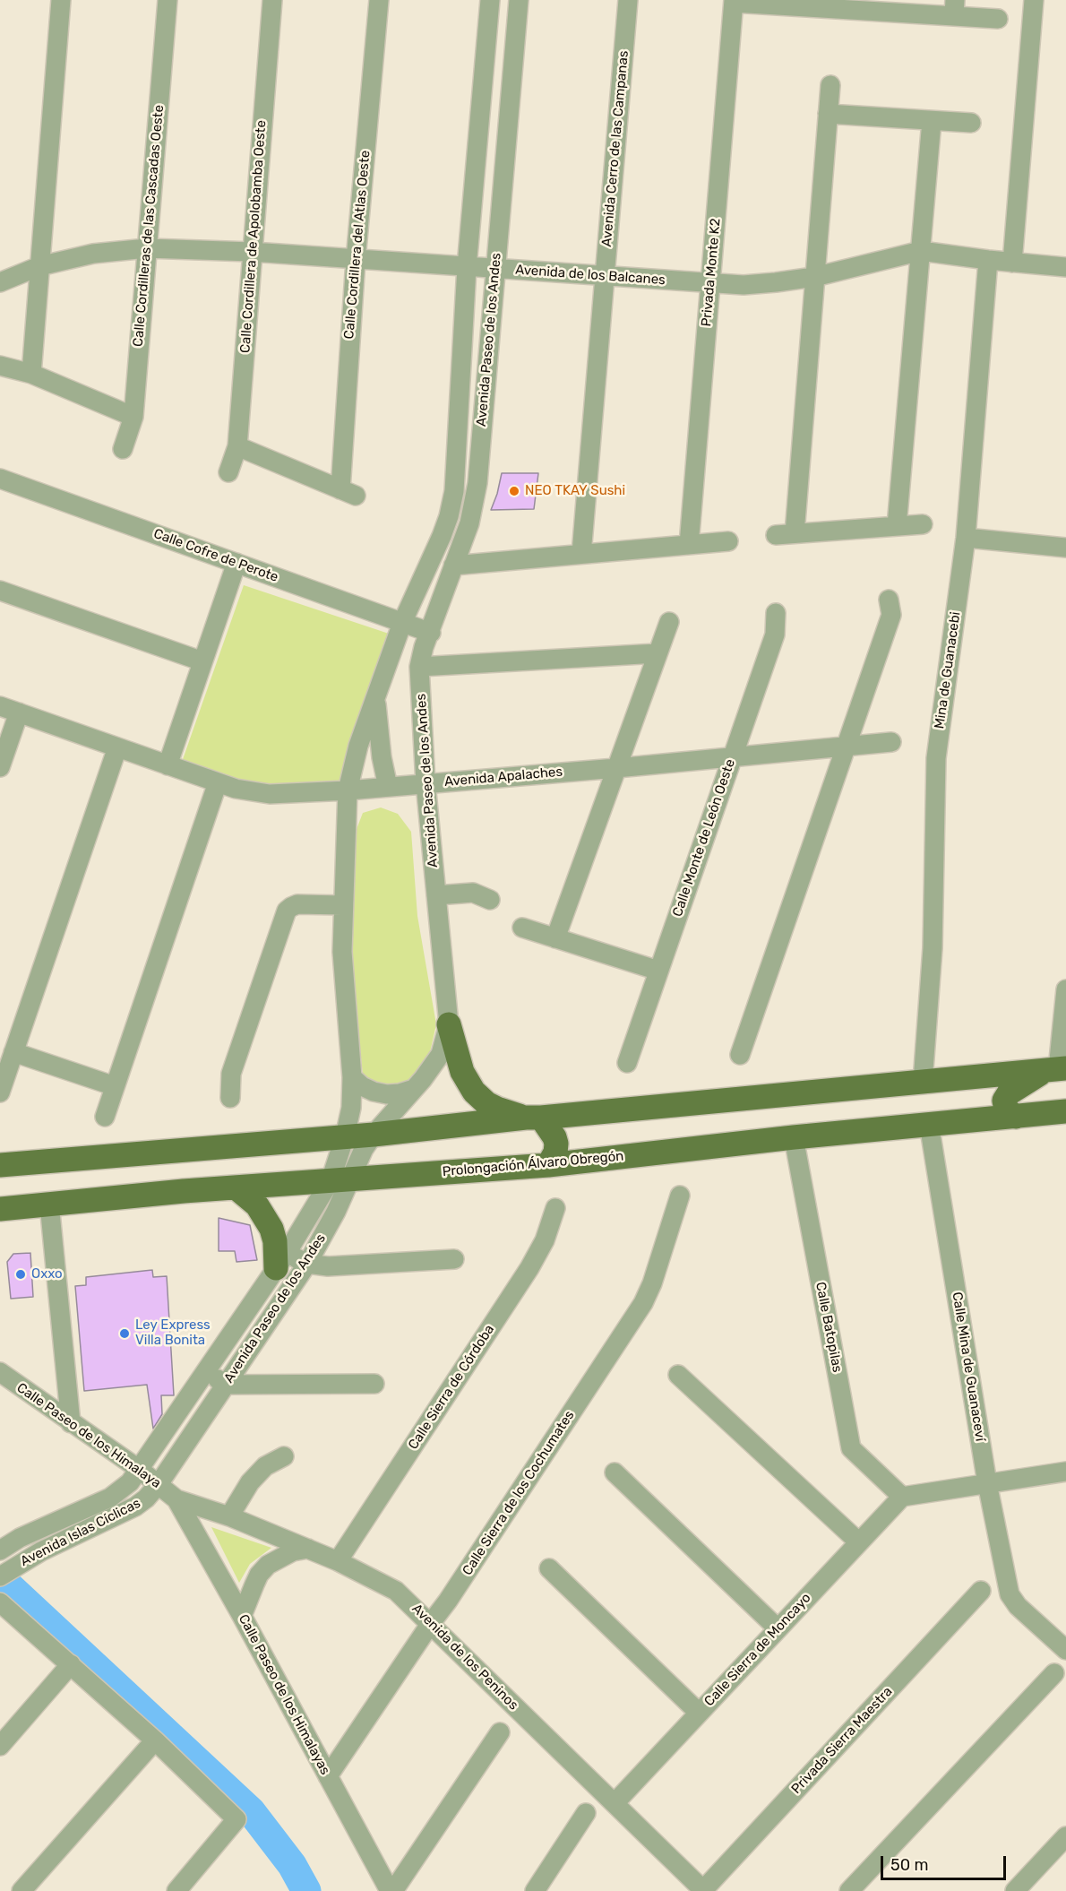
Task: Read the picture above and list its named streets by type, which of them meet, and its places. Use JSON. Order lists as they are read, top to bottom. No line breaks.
{"streets":{"main road":["Prolongación Álvaro Obregón"],"street":["Avenida Cerro de las Campanas","Calle Cordilleras de las Cascadas Oeste","Calle Cordillera de Apolobamba Oeste","Calle Cordillera del Atlas Oeste","Privada Monte K2","Avenida de los Balcanes","Avenida Paseo de los Andes","Calle Cofre de Perote","Mina de Guanacebi","Avenida Apalaches","Calle Monte de León Oeste","Calle Batopilas","Calle Mina de Guanaceví","Calle Sierra de Córdoba","Calle Paseo de los Himalaya","Calle Sierra de los Cochumates","Avenida Islas Cíclicas","Calle Sierra de Moncayo","Avenida de los Peninos","Calle Paseo de los Himalayas","Privada Sierra Maestra"]},"crossings":[["Avenida Cerro de las Campanas","Avenida de los Balcanes"],["Calle Cordilleras de las Cascadas Oeste","Avenida de los Balcanes"],["Calle Cordillera de Apolobamba Oeste","Calle Cordillera del Atlas Oeste"],["Calle Cordillera de Apolobamba Oeste","Avenida de los Balcanes"],["Calle Cordillera del Atlas Oeste","Avenida de los Balcanes"],["Privada Monte K2","Avenida de los Balcanes"],["Avenida de los Balcanes","Avenida Paseo de los Andes"],["Avenida de los Balcanes","Mina de Guanacebi"],["Avenida Paseo de los Andes","Calle Cofre de Perote"],["Avenida Paseo de los Andes","Avenida Apalaches"],["Avenida Paseo de los Andes","Prolongación Álvaro Obregón"],["Avenida Paseo de los Andes","Calle Paseo de los Himalaya"],["Avenida Paseo de los Andes","Avenida Islas Cíclicas"],["Avenida Apalaches","Calle Monte de León Oeste"],["Prolongación Álvaro Obregón","Calle Batopilas"],["Prolongación Álvaro Obregón","Calle Mina de Guanaceví"],["Calle Batopilas","Calle Sierra de Moncayo"],["Calle Sierra de Córdoba","Avenida de los Peninos"],["Calle Paseo de los Himalaya","Avenida Islas Cíclicas"],["Calle Paseo de los Himalaya","Avenida de los Peninos"],["Calle Paseo de los Himalaya","Calle Paseo de los Himalayas"],["Calle Sierra de los Cochumates","Avenida de los Peninos"],["Calle Sierra de los Cochumates","Calle Paseo de los Himalayas"],["Calle Sierra de Moncayo","Avenida de los Peninos"],["Avenida de los Peninos","Calle Paseo de los Himalayas"],["Avenida de los Peninos","Privada Sierra Maestra"]],"places":["NEO TKAY Sushi","Oxxo","Ley Express Villa Bonita"],"scale_bar":"50 m"}
